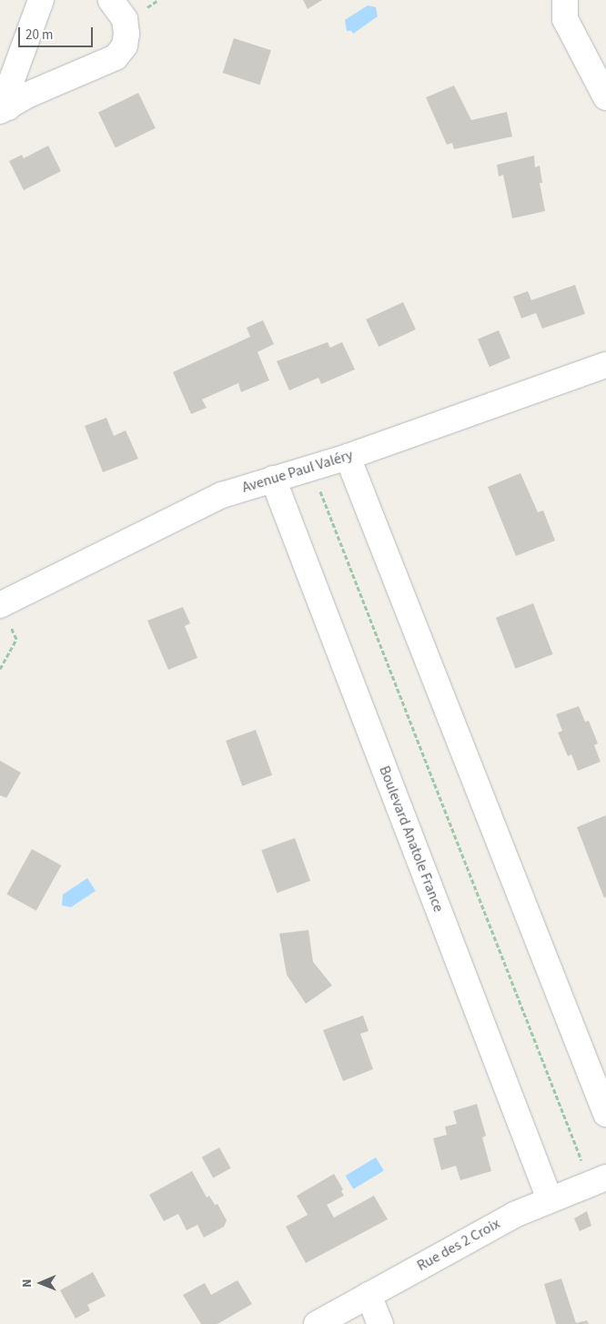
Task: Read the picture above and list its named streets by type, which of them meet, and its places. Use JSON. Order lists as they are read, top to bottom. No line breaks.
{"streets":{"street":["Avenue Paul Valéry","Boulevard Anatole France","Rue des 2 Croix"]},"crossings":[["Avenue Paul Valéry","Boulevard Anatole France"],["Boulevard Anatole France","Rue des 2 Croix"]],"scale_bar":"20 m","north":"left"}
